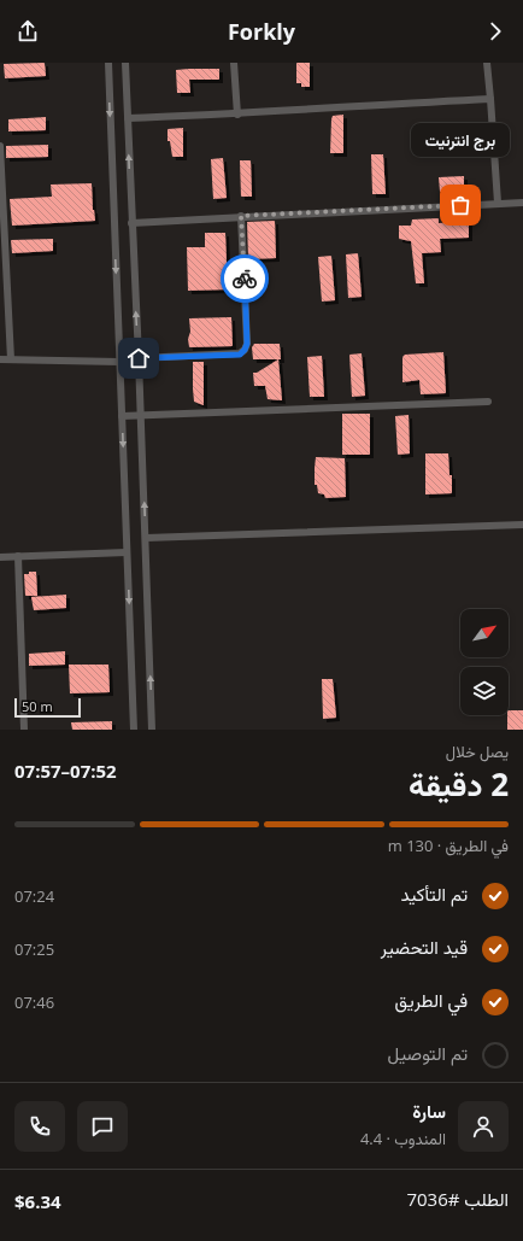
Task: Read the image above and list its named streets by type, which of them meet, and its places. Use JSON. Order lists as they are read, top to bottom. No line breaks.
{"places":["برج انترنيت"],"scale_bar":"50 m","north":"top right","page":{"header":"Forkly","bubble":"برج انترنيت","scale":"50 m","heading":["2 دقيقة","يصل خلال","07:52–07:57"],"panel":["سارة","المندوب · 4.4","الطلب #7036","$6.34"],"bar":"في الطريق · 130 m","list":[["تم التأكيد","07:24"],["قيد التحضير","07:25"],["في الطريق","07:46"],"تم التوصيل"]}}
